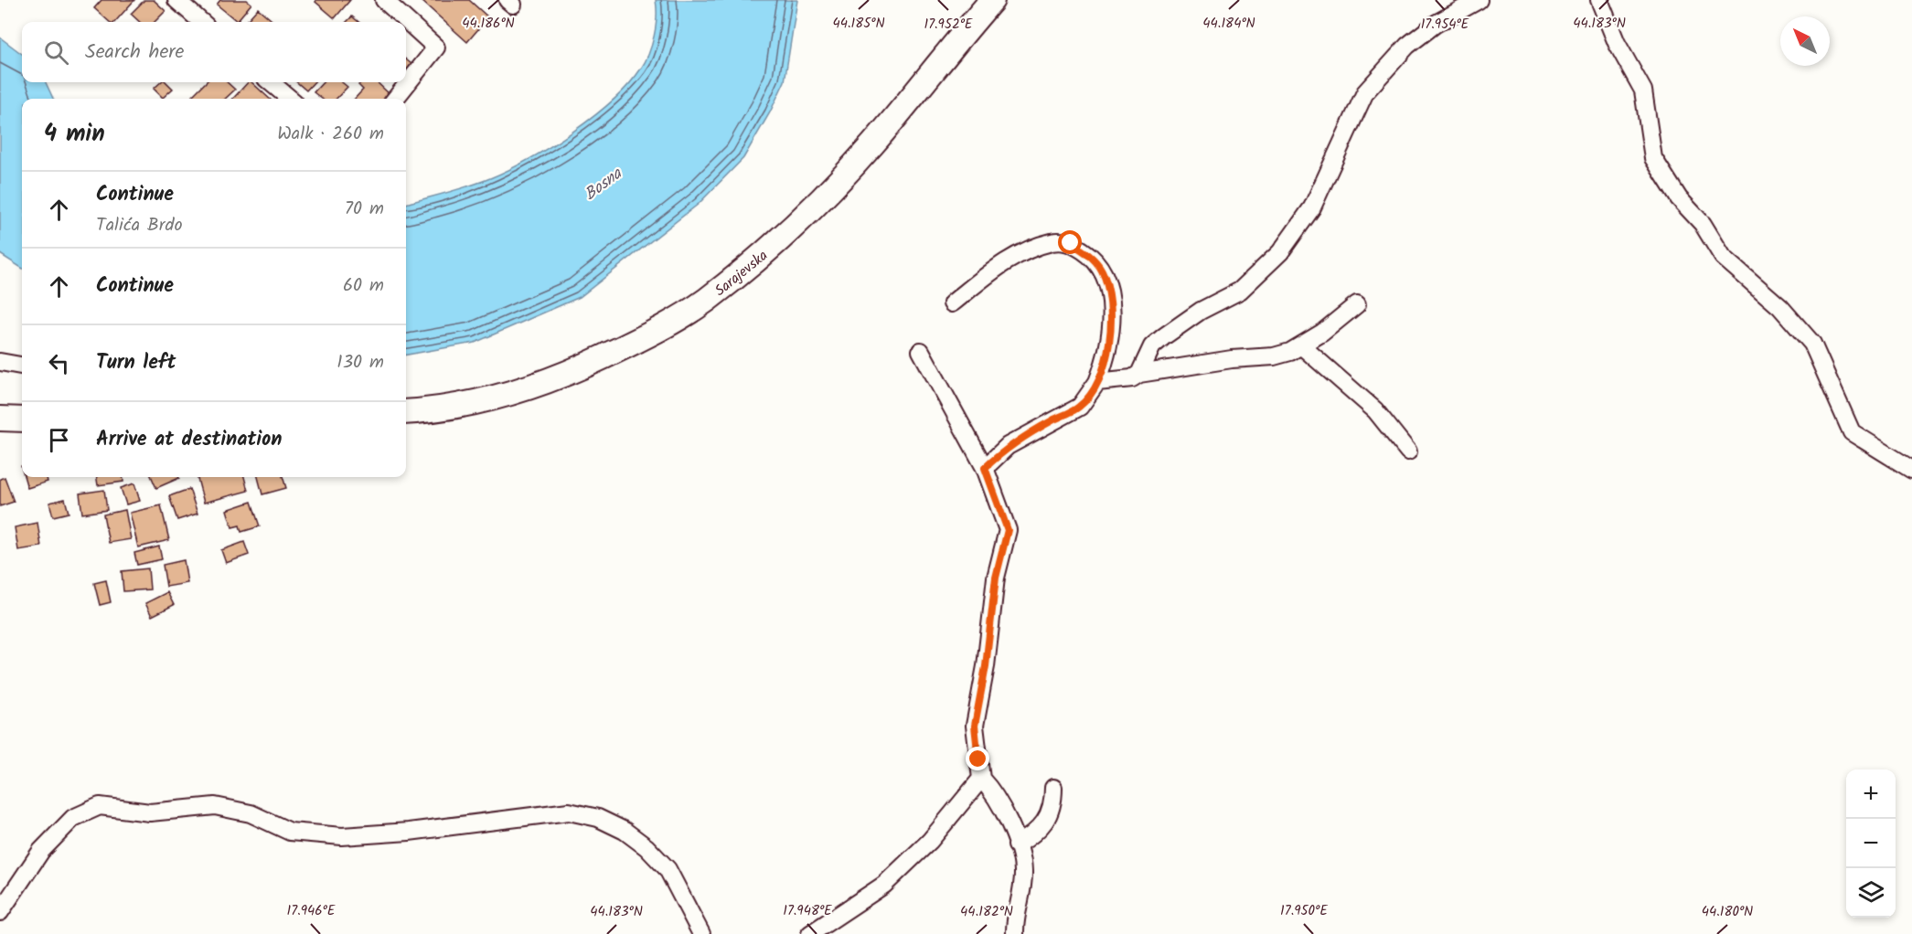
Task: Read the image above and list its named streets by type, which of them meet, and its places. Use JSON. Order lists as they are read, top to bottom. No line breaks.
{"streets":{"main road":["Sarajevska"]},"water":["Bosna"],"north":"top left","page":{"search":"Search here","heading":["4 min","Walk · 260 m"],"list":[["Continue","Talića Brdo","70 m"],["Continue","60 m"],["Turn left","130 m"],"Arrive at destination"],"map_buttons":["+","−"]},"coordinates":["44.186°N","44.185°N","44.184°N","44.183°N","17.954°E","17.952°E","17.946°E","17.948°E","17.950°E","44.182°N","44.180°N"]}
